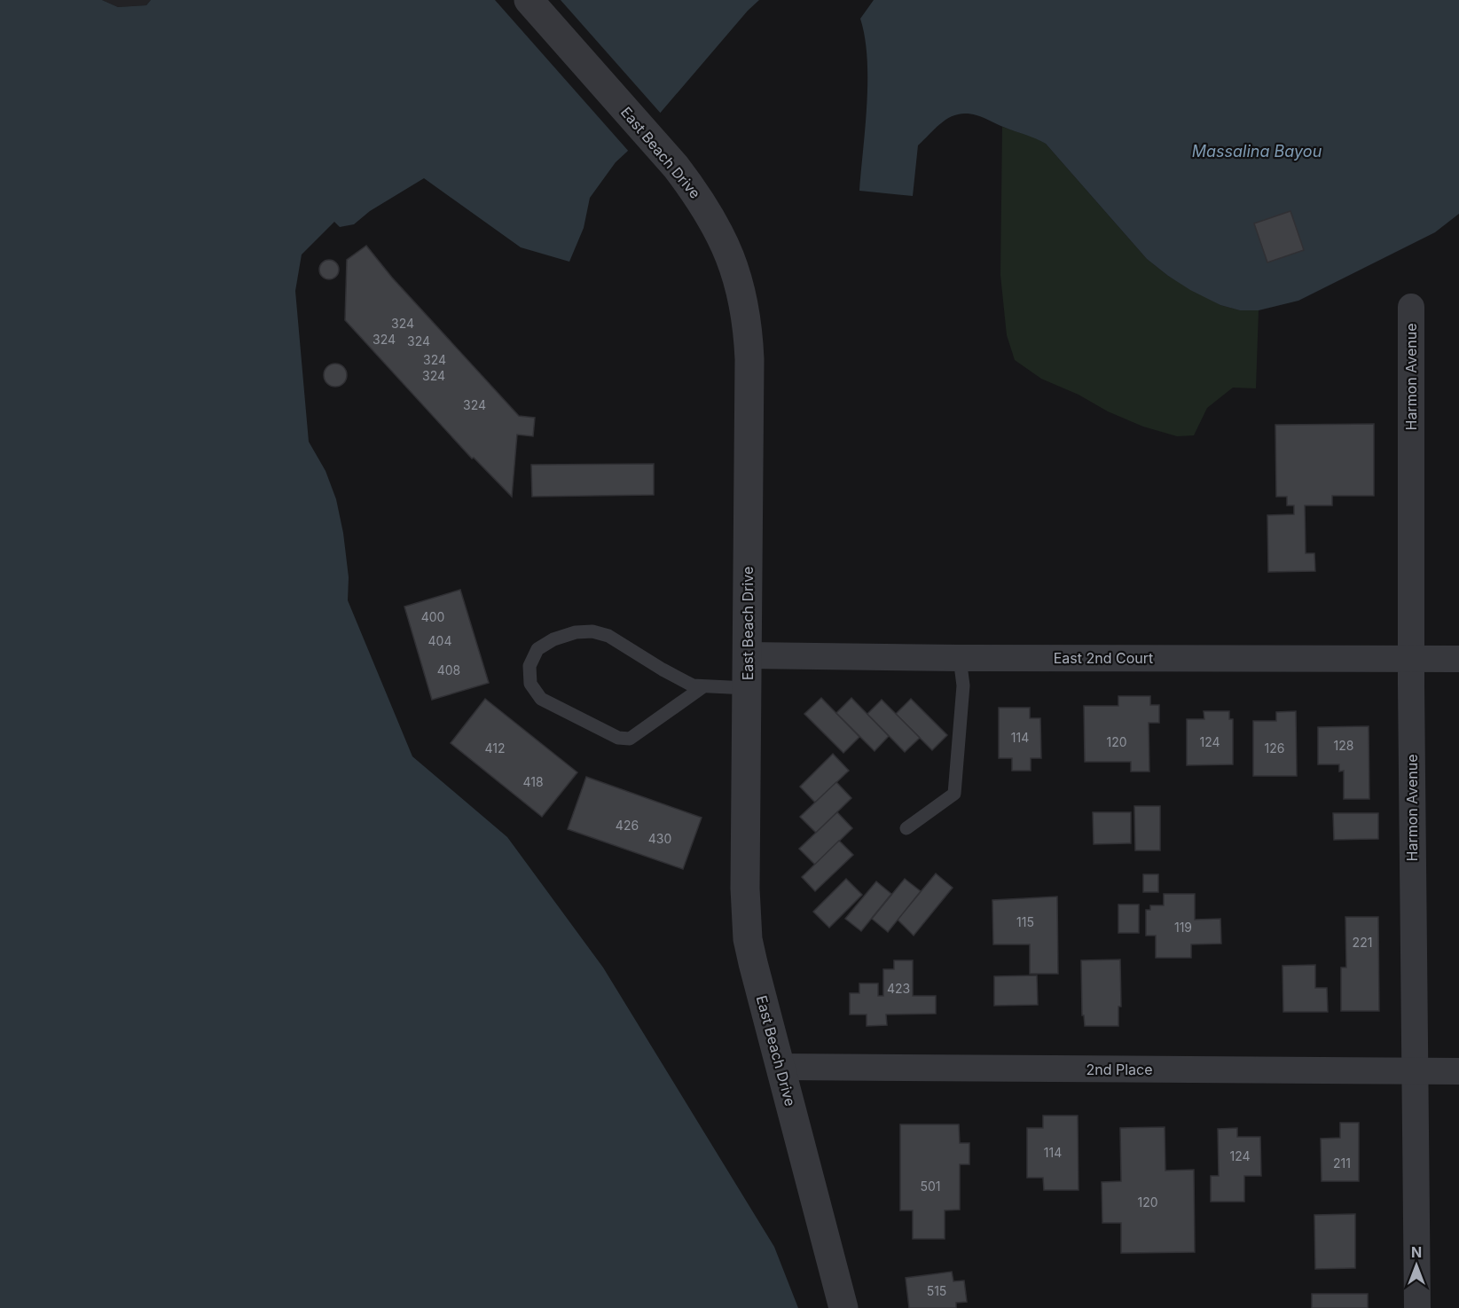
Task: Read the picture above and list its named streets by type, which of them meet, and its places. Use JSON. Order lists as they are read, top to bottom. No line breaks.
{"streets":{"street":["East Beach Drive","Harmon Avenue","East 2nd Court","2nd Place"]},"crossings":[["East Beach Drive","East 2nd Court"],["East Beach Drive","2nd Place"],["Harmon Avenue","East 2nd Court"],["Harmon Avenue","2nd Place"]],"water":["Massalina Bayou"],"house_numbers":["324","324","324","324","324","324","400","404","408","114","120","124","128","412","126","418","426","430","115","119","221","423","114","124","211","501","120","515"],"north":"top"}
